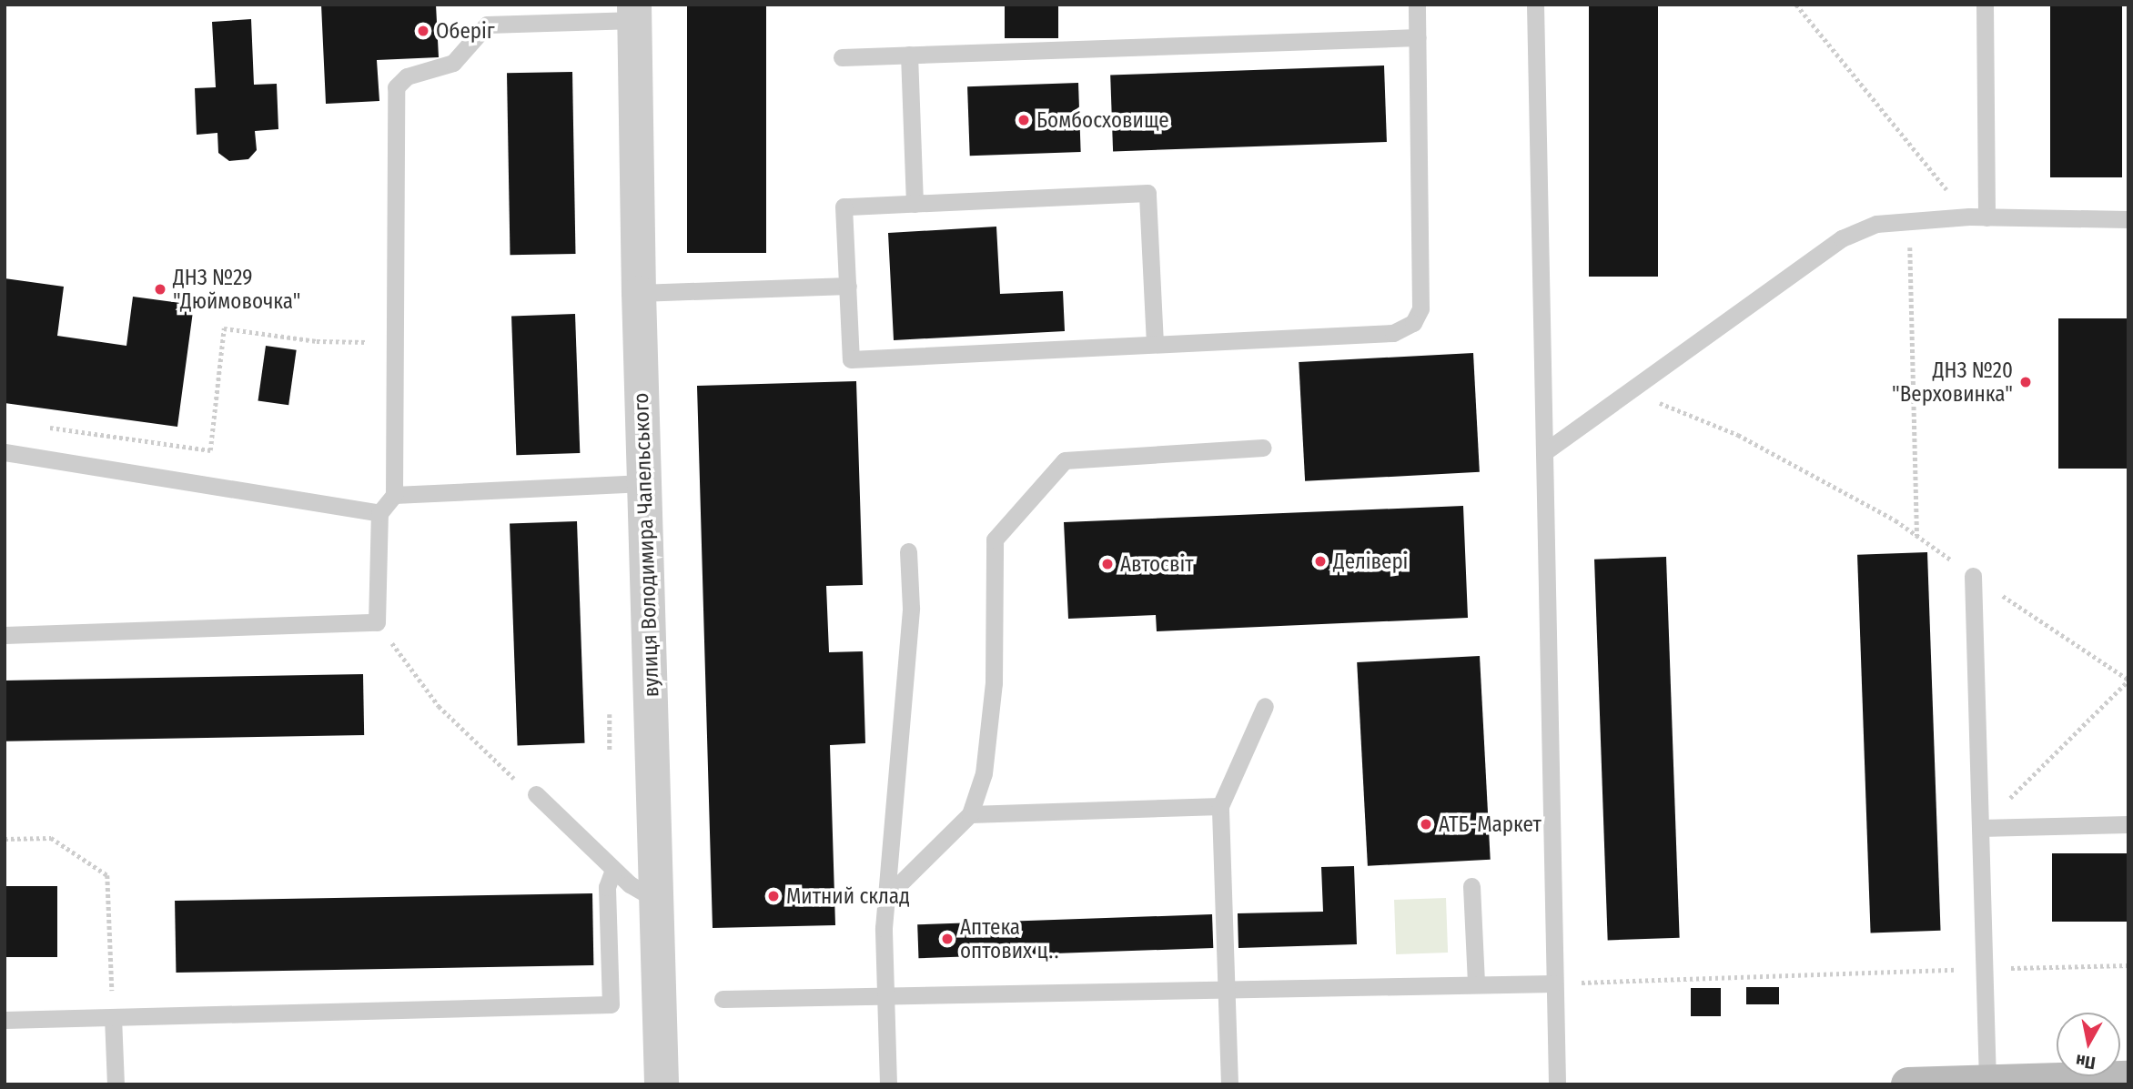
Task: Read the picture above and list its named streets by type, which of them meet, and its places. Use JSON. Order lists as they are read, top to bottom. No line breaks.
{"streets":{"street":["вулиця Володимира Чапельського"]},"places":["Оберіг","Бомбосховище","ДНЗ №29 \"Дюймовочка\"","ДНЗ №20 \"Верховинка\"","Делівері","Автосвіт","АТБ-Маркет","Митний склад","Аптека оптових ц‥"],"north":"bottom"}
